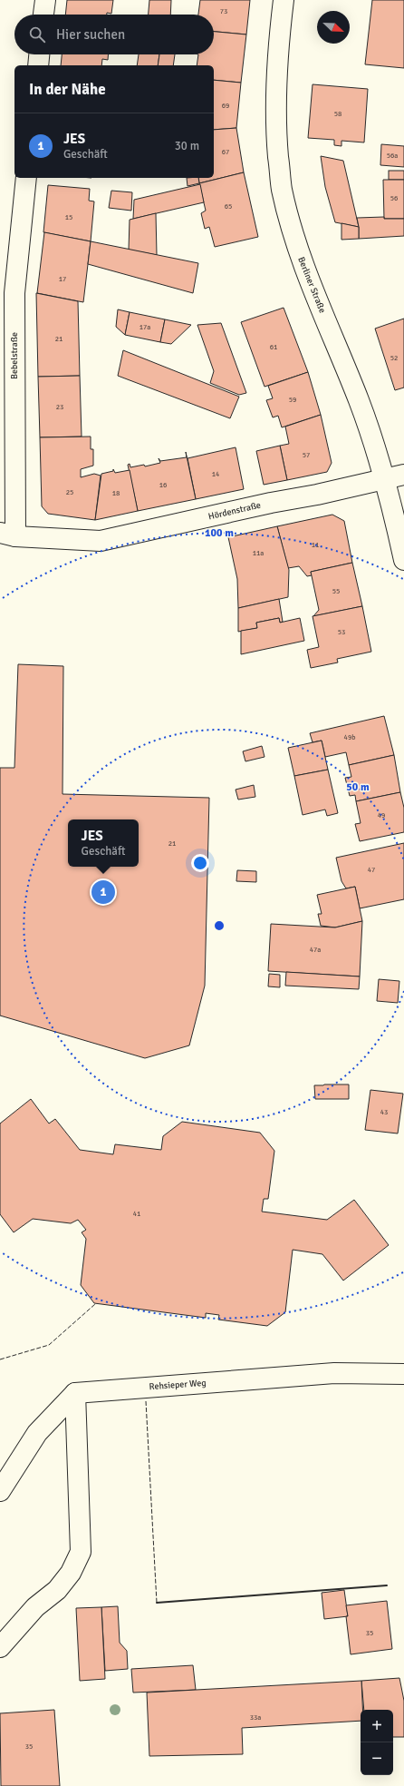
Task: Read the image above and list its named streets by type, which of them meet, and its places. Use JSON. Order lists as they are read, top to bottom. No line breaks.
{"streets":{"street":["Berliner Straße","Bebelstraße","Hördenstraße","Rehsieper Weg"]},"crossings":[["Berliner Straße","Hördenstraße"],["Bebelstraße","Hördenstraße"]],"house_numbers":["73","69","58","67","56a","56","65","15","17","17a","21","61","52","59","23","57","14","16","25","18","11","11a","55","53","49b","49","21","47","47a","43","41","35","33a","35"],"north":"bottom right","page":{"search":"Hier suchen","heading":"In der Nähe","list":[{"mark":"1","name":"JES","note":"Geschäft","value":"30 m"}],"popup":["JES","Geschäft"],"pins":"1","map_buttons":["+","−"]},"rings":["100 m","50 m"]}
